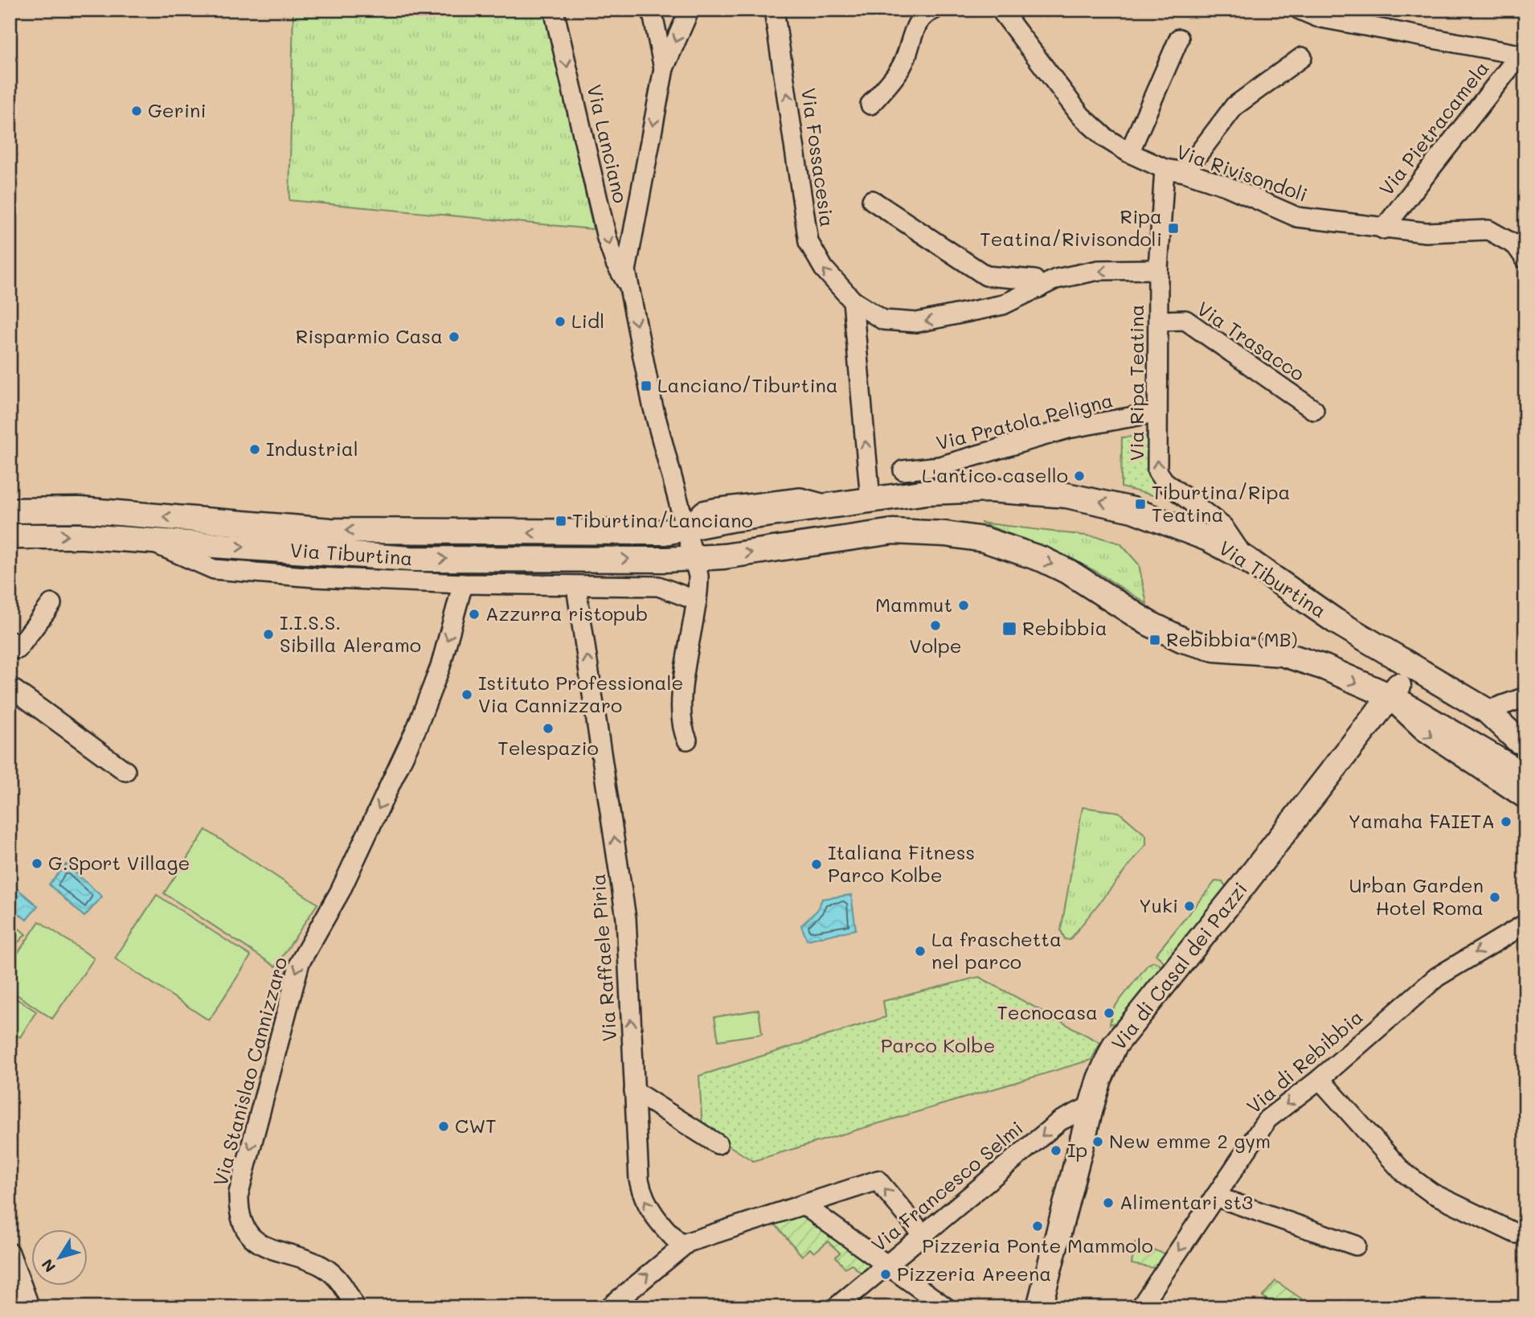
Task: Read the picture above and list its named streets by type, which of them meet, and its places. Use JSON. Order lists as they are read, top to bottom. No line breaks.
{"streets":{"main road":["Via Tiburtina","Via di Casal dei Pazzi"],"street":["Via Pietracamela","Via Lanciano","Via Fossacesia","Via Rivisondoli","Via Trasacco","Via Ripa Teatina","Via Pratola Peligna","Via Raffaele Piria","Via di Rebibbia","Via Stanislao Cannizzaro","Via Francesco Selmi"]},"crossings":[["Via Pietracamela","Via Rivisondoli"],["Via Lanciano","Via Tiburtina"],["Via Fossacesia","Via Ripa Teatina"],["Via Rivisondoli","Via Ripa Teatina"],["Via Trasacco","Via Ripa Teatina"],["Via Ripa Teatina","Via Pratola Peligna"],["Via Ripa Teatina","Via Tiburtina"],["Via Tiburtina","Via Raffaele Piria"],["Via Tiburtina","Via di Casal dei Pazzi"],["Via Tiburtina","Via Stanislao Cannizzaro"],["Via di Casal dei Pazzi","Via Francesco Selmi"]],"one_way":["Via Lanciano","Via Ripa Teatina","Via Raffaele Piria","Via di Rebibbia","Via Stanislao Cannizzaro","Via Francesco Selmi"],"parks":["Parco Kolbe"],"places":{"other":["Gerini","Lidl","Risparmio Casa","Industrial","L'antico casello","Mammut","Azzurra ristopub","Volpe","I.I.S.S. Sibilla Aleramo","Istituto Professionale Via Cannizzaro","Telespazio","Yamaha FAIETA","G.Sport Village","Italiana Fitness Parco Kolbe","Urban Garden Hotel Roma","Yuki","La fraschetta nel parco","Tecnocasa","CWT","New emme 2 gym","Ip","Alimentari st3","Pizzeria Ponte Mammolo","Pizzeria Areena"],"transit":["Ripa Teatina/Rivisondoli","Lanciano/Tiburtina","Tiburtina/Ripa Teatina","Tiburtina/Lanciano","Rebibbia","Rebibbia (MB)"]},"north":"bottom left"}
